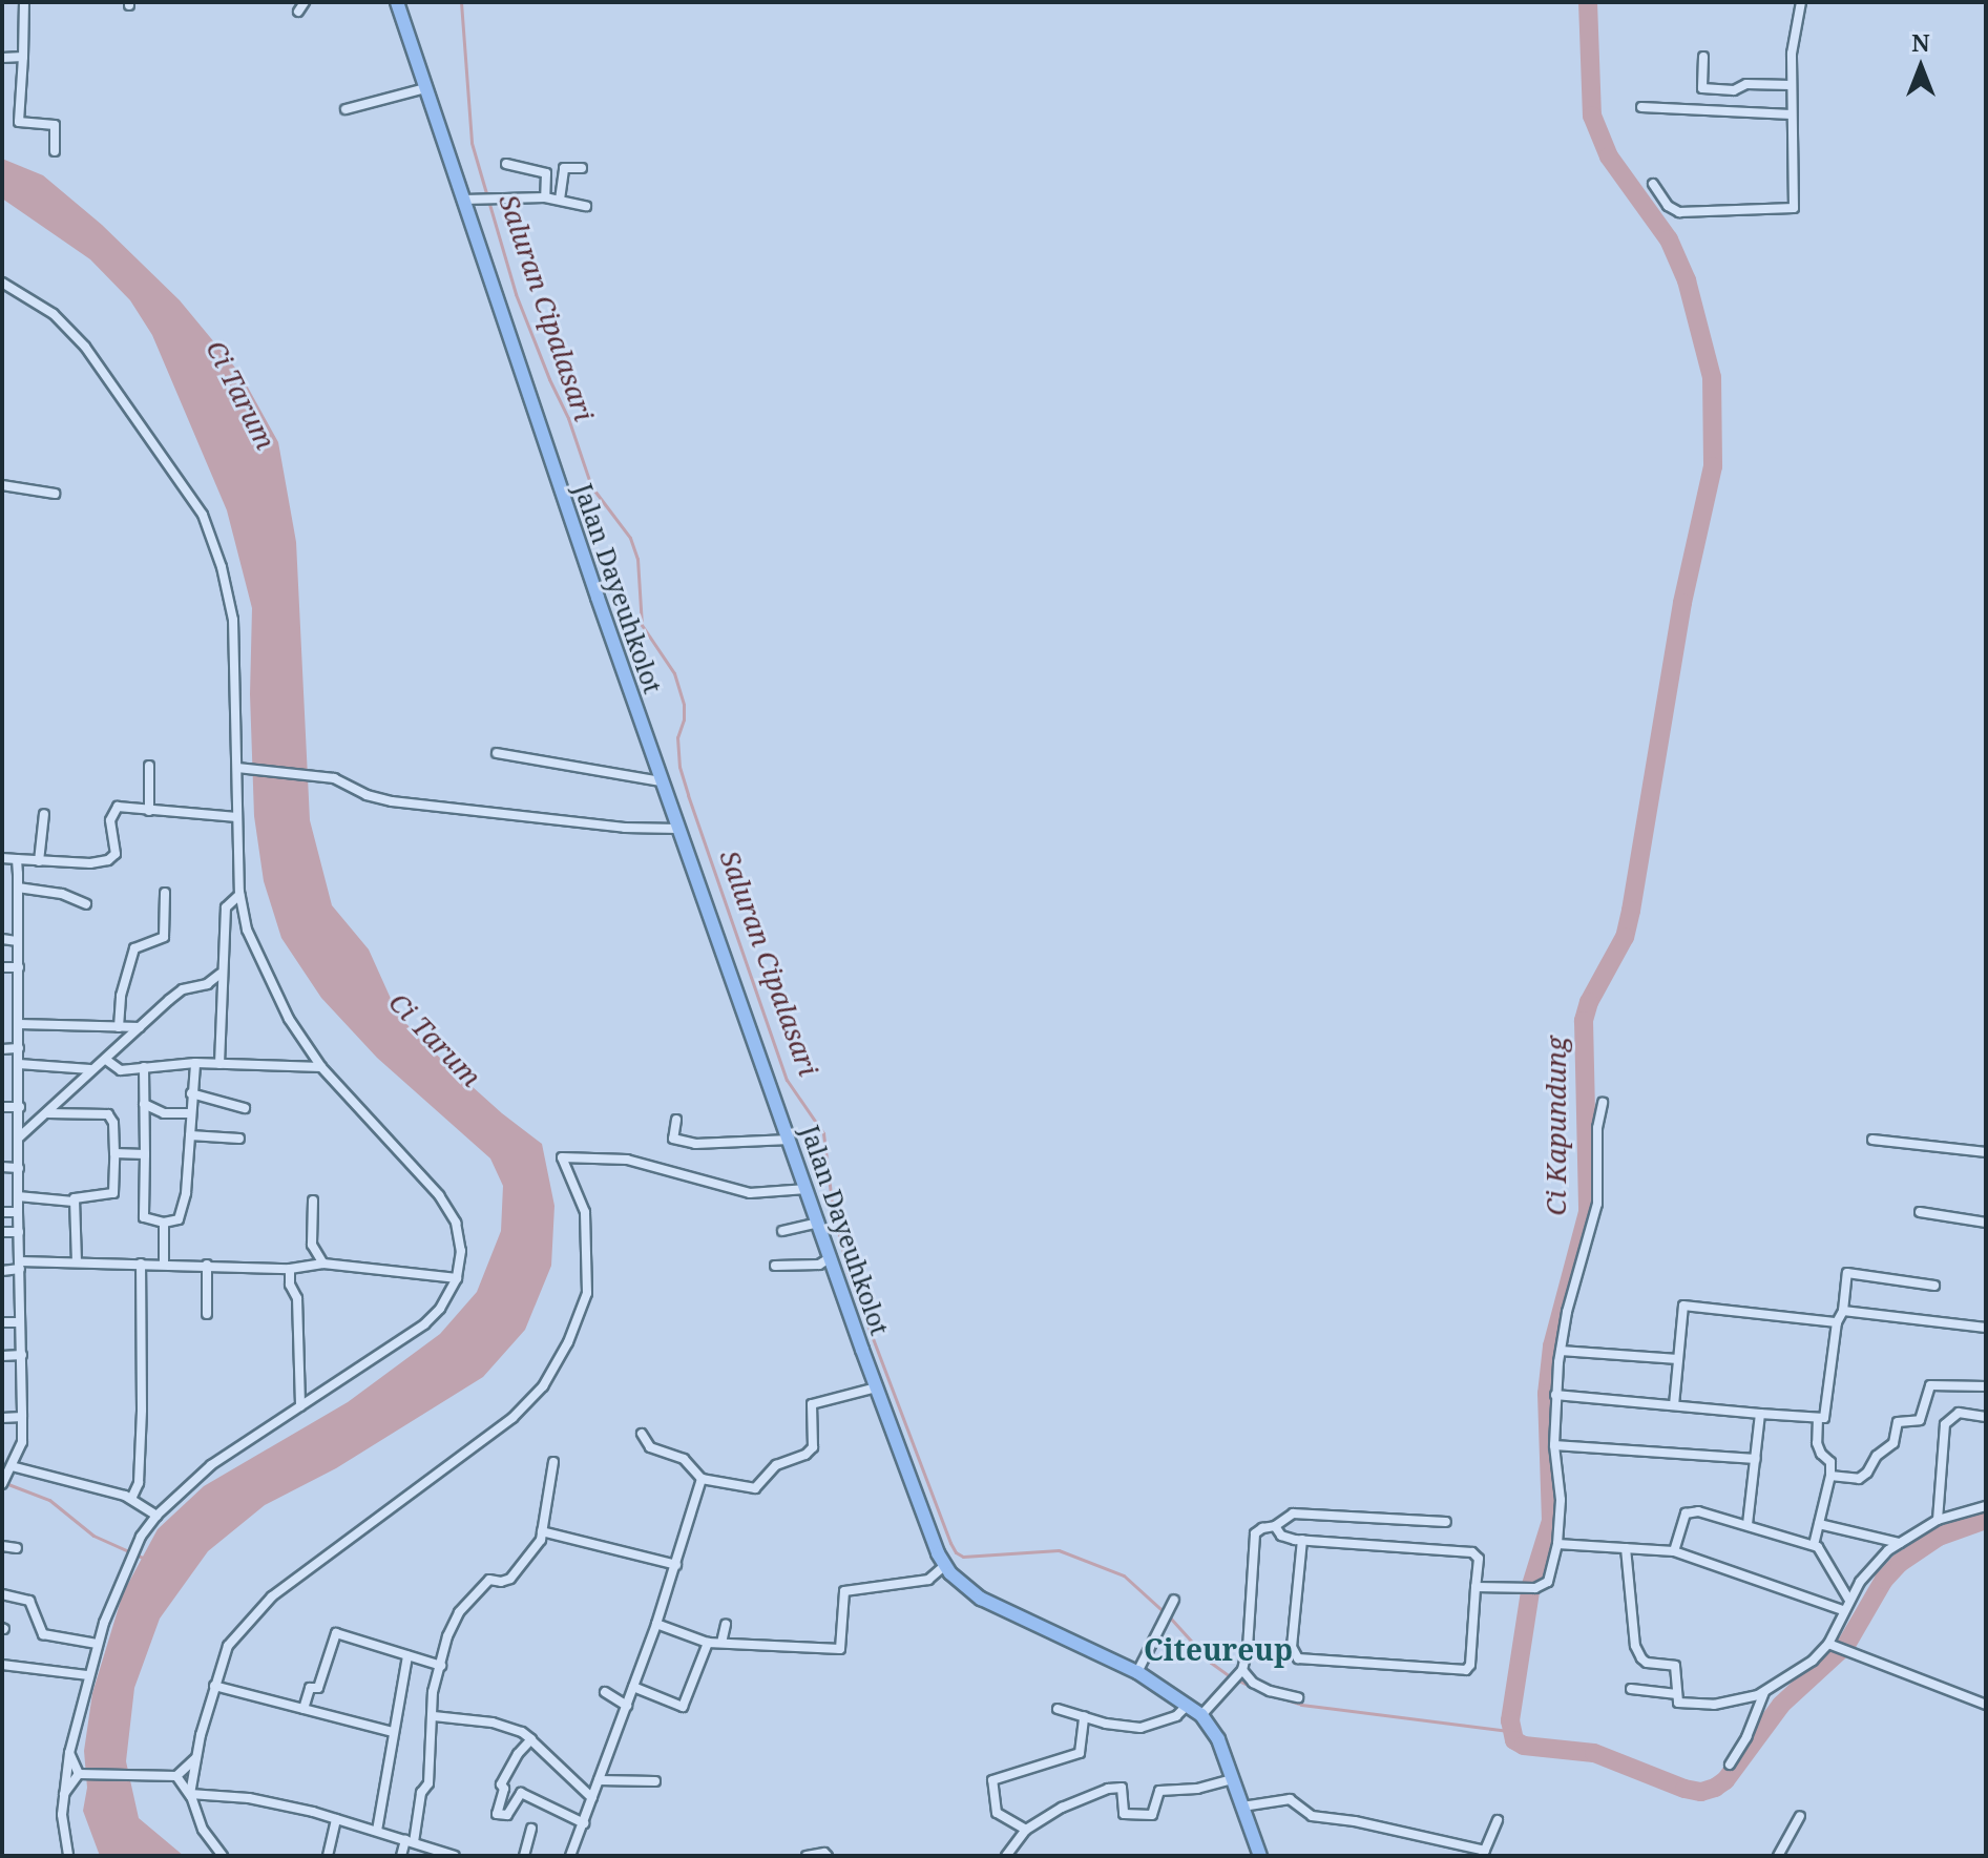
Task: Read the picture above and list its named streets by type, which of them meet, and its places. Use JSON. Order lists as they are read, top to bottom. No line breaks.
{"streets":{"main road":["Jalan Dayeuhkolot"]},"districts":["Citeureup"],"water":["Saluran Cipalasari","Ci Tarum","Ci Kapundung"],"north":"top"}
